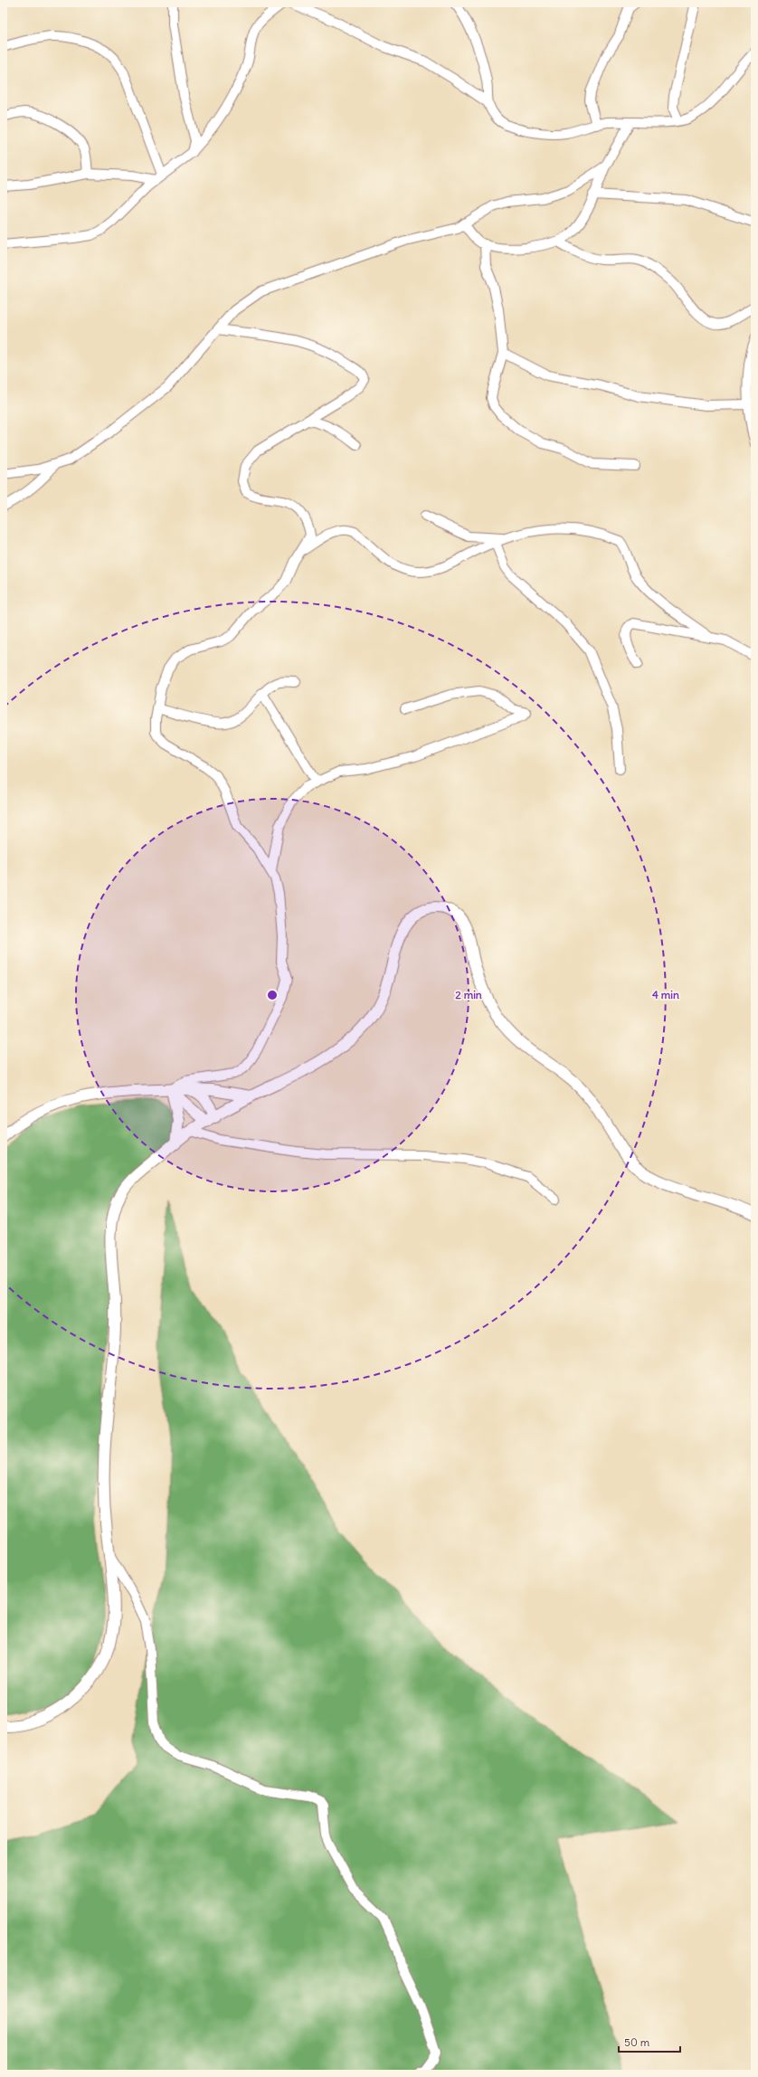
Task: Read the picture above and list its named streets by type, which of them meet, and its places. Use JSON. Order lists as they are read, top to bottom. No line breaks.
{"scale_bar":"50 m","rings":["2 min","4 min"]}
